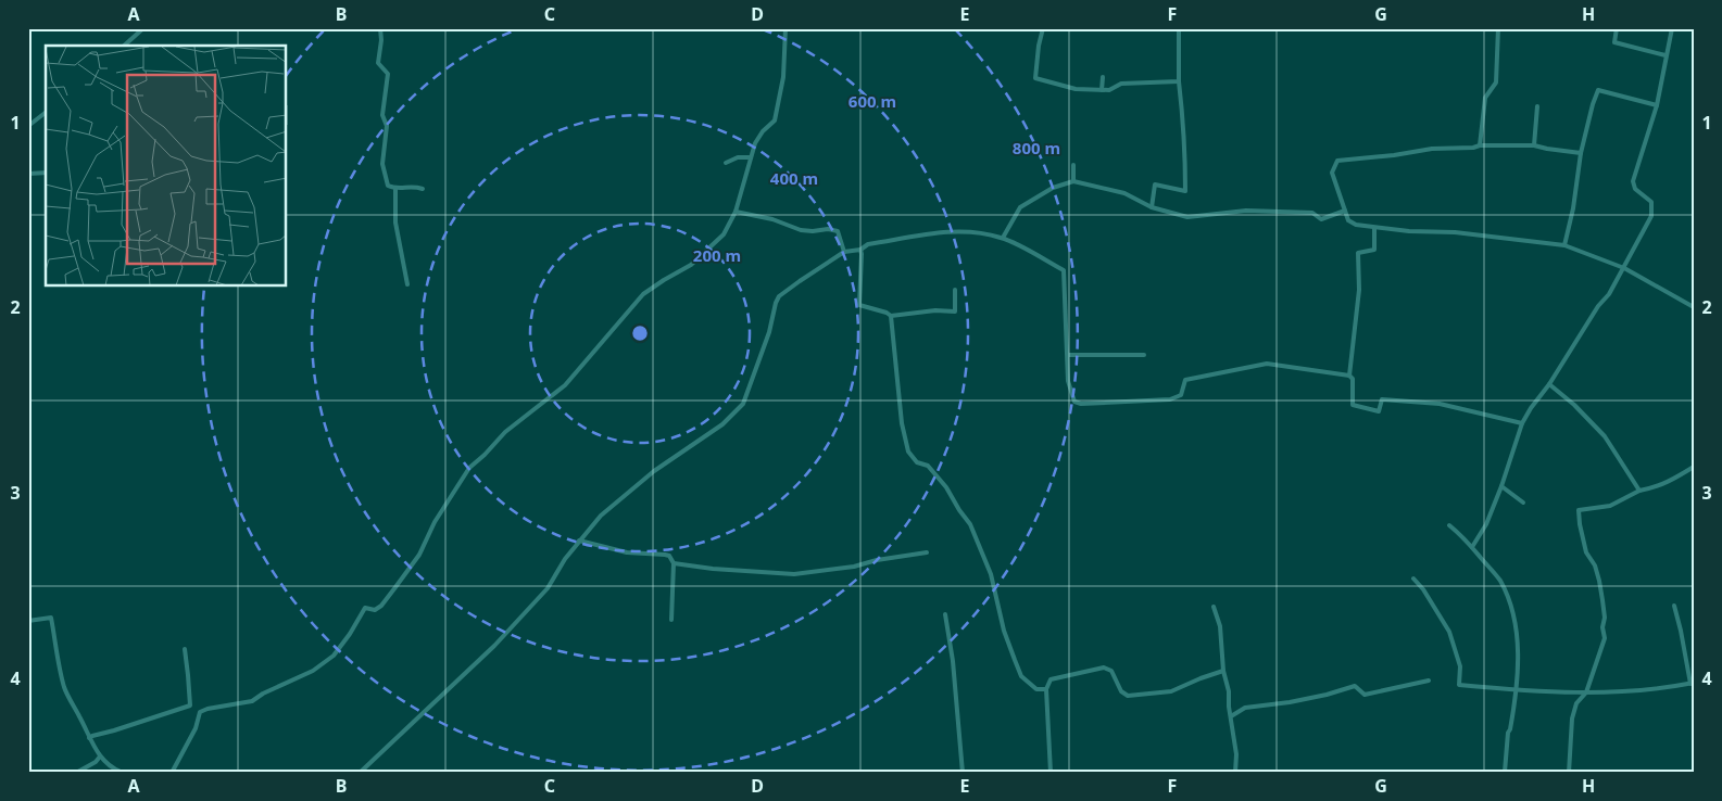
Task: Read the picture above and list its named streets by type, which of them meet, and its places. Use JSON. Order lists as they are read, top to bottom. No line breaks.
{"grid":{"columns":["A","B","C","D","E","F","G","H"],"rows":["1","2","3","4"]},"rings":["600 m","800 m","400 m","200 m"]}
